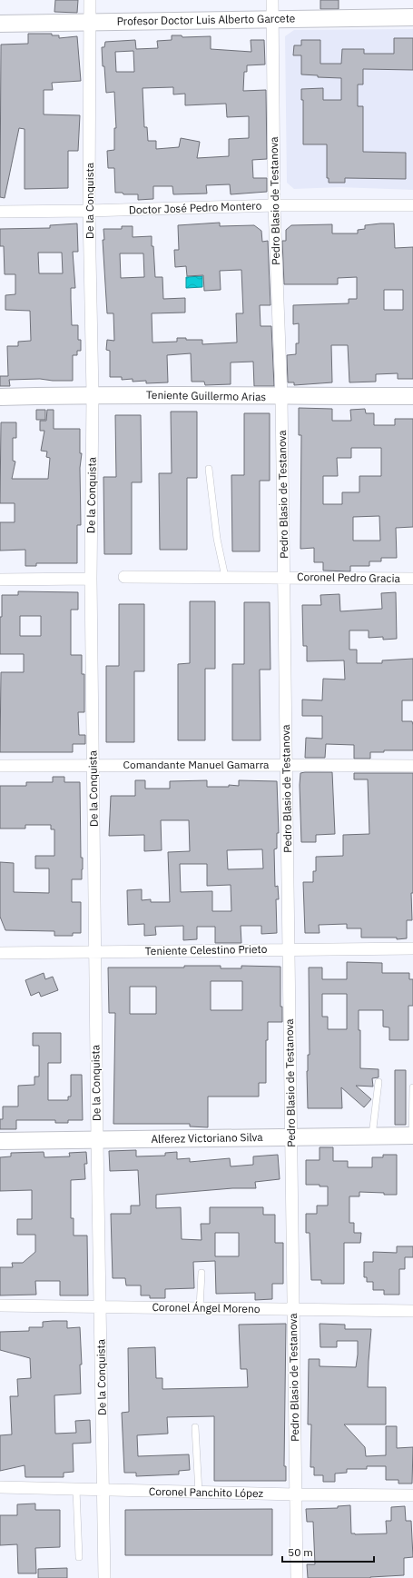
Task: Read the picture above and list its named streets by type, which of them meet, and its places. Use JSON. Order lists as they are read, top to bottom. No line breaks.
{"streets":{"street":["Profesor Doctor Luis Alberto Garcete","De la Conquista","Pedro Blasio de Testanova","Doctor José Pedro Montero","Teniente Guillermo Arias","Coronel Pedro Gracia","Comandante Manuel Gamarra","Teniente Celestino Prieto","Alferez Victoriano Silva","Coronel Ángel Moreno","Coronel Panchito López"]},"crossings":[["Profesor Doctor Luis Alberto Garcete","De la Conquista"],["Profesor Doctor Luis Alberto Garcete","Pedro Blasio de Testanova"],["De la Conquista","Doctor José Pedro Montero"],["De la Conquista","Teniente Guillermo Arias"],["De la Conquista","Comandante Manuel Gamarra"],["De la Conquista","Teniente Celestino Prieto"],["De la Conquista","Alferez Victoriano Silva"],["De la Conquista","Coronel Ángel Moreno"],["De la Conquista","Coronel Panchito López"],["Pedro Blasio de Testanova","Doctor José Pedro Montero"],["Pedro Blasio de Testanova","Teniente Guillermo Arias"],["Pedro Blasio de Testanova","Coronel Pedro Gracia"],["Pedro Blasio de Testanova","Comandante Manuel Gamarra"],["Pedro Blasio de Testanova","Teniente Celestino Prieto"],["Pedro Blasio de Testanova","Alferez Victoriano Silva"],["Pedro Blasio de Testanova","Coronel Ángel Moreno"],["Pedro Blasio de Testanova","Coronel Panchito López"]],"scale_bar":"50 m"}
